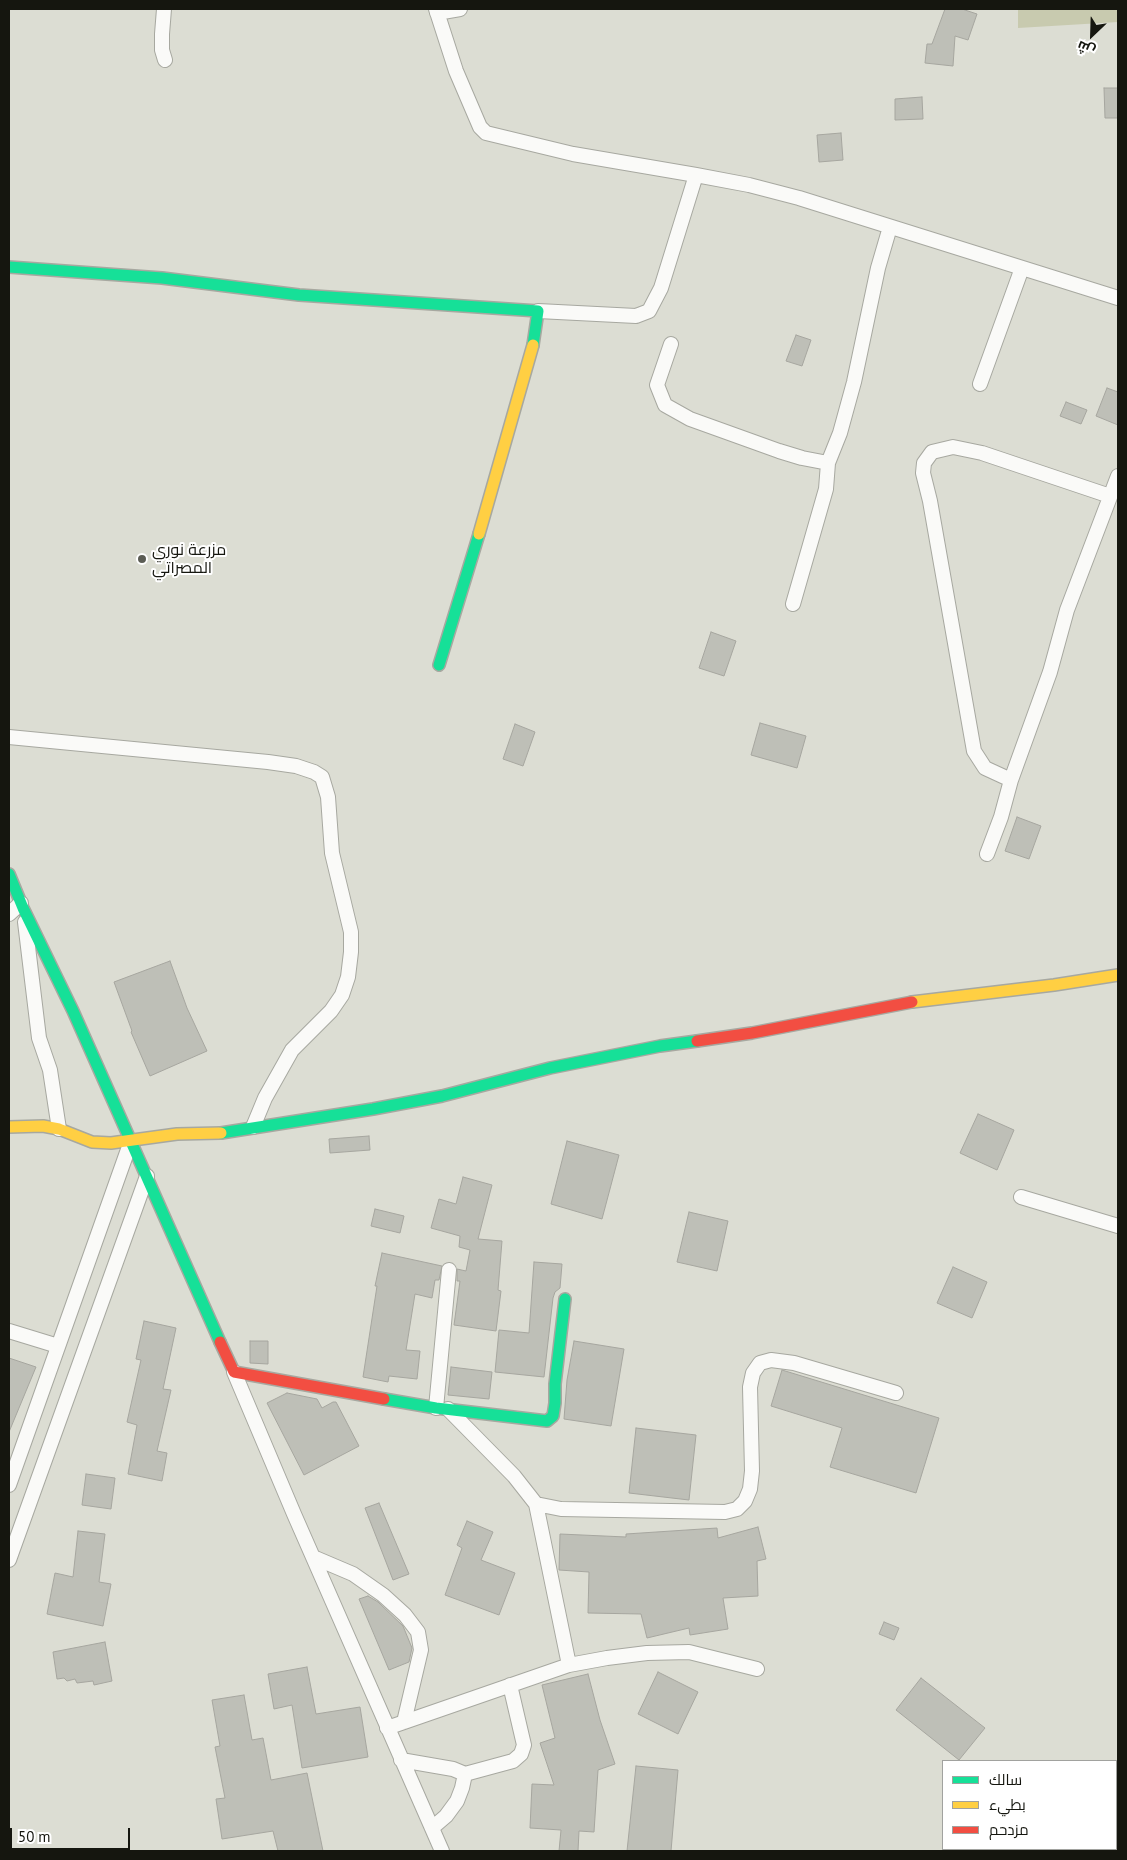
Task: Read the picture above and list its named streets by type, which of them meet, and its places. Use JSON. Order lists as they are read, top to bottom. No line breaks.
{"places":["مزرعة نوري المصراتي"],"legend":["سالك","بطيء","مزدحم"],"scale_bar":"50 m","north":"bottom left"}
